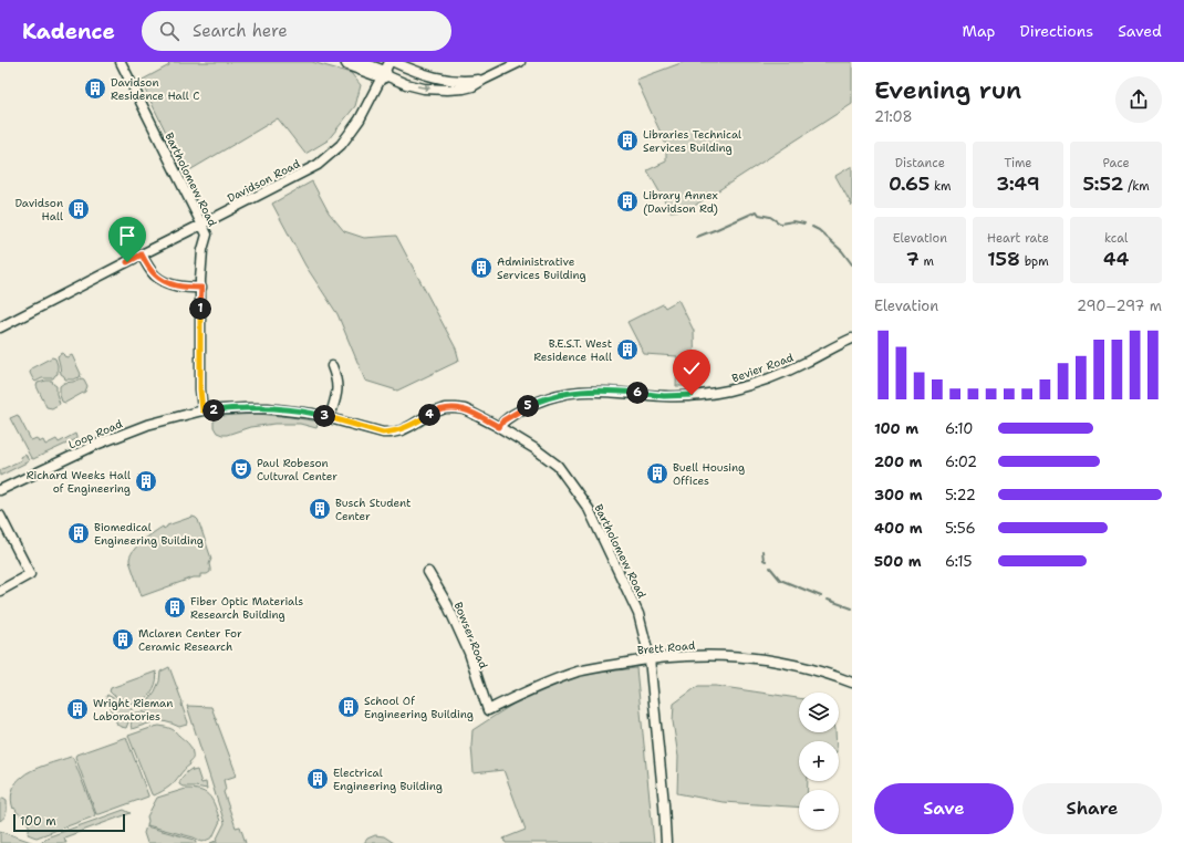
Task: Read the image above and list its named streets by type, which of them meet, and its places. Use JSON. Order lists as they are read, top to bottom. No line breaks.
{"streets":{"street":["Bartholomew Road","Davidson Road","Bevier Road","Loop Road","Bowser Road","Brett Road"]},"crossings":[["Bartholomew Road","Davidson Road"],["Bartholomew Road","Bevier Road"],["Bartholomew Road","Loop Road"],["Bartholomew Road","Brett Road"],["Bowser Road","Brett Road"]],"places":{"building":["Davidson Residence Hall C","Libraries Technical Services Building","Library Annex (Davidson Rd)","Davidson Hall","Administrative Services Building","B.E.S.T. West Residence Hall","Buell Housing Offices","Richard Weeks Hall of Engineering","Busch Student Center","Biomedical Engineering Building","Fiber Optic Materials Research Building","Mclaren Center For Ceramic Research","School Of Engineering Building","Wright Rieman Laboratories","Electrical Engineering Building"],"theatre":["Paul Robeson Cultural Center"]},"scale_bar":"100 m","page":{"header":"Kadence","search":"Search here","nav":["Map","Directions","Saved"],"heading":["Evening run","21:08"],"stats":[["Distance","0.65 km"],["Time","3:49"],["Pace","5:52 /km"],["Elevation","7 m"],["Heart rate","158 bpm"],["kcal","44"]],"chart":["Elevation","290–297 m"],"pins":["1","6","5","2","4","3"],"list":[{"name":"100 m","note":"6:10"},{"name":"200 m","note":"6:02"},{"name":"300 m","note":"5:22"},{"name":"400 m","note":"5:56"},{"name":"500 m","note":"6:15"}],"map_buttons":["+","−"],"buttons":["Save","Share"],"scale":"100 m"}}
